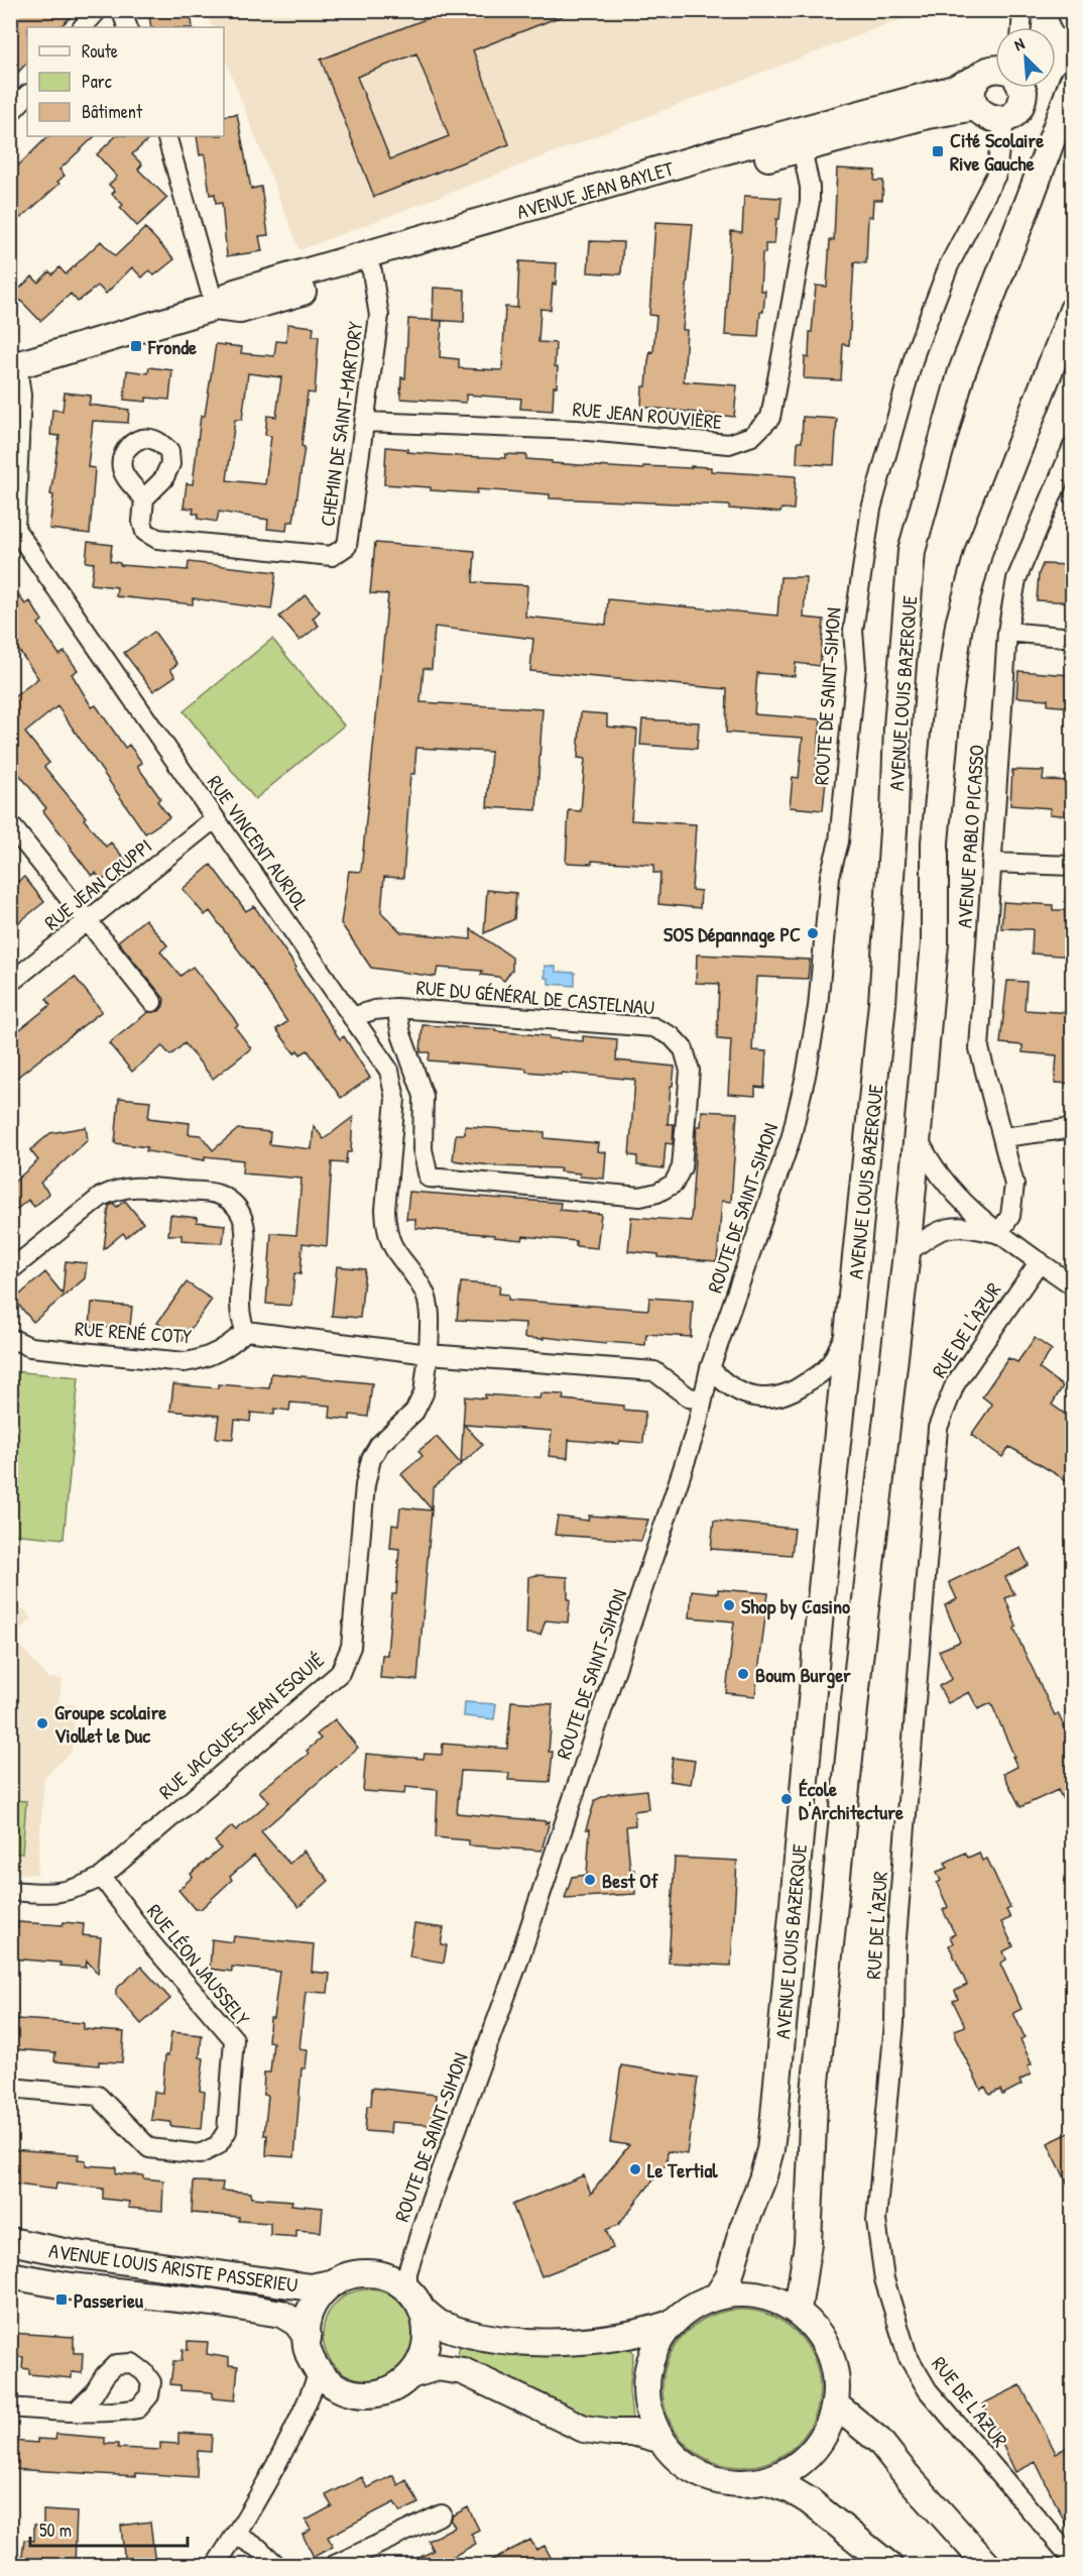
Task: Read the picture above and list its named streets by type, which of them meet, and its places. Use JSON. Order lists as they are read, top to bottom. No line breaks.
{"streets":{"main road":["AVENUE JEAN BAYLET","AVENUE LOUIS BAZERQUE","AVENUE LOUIS ARISTE PASSERIEU"],"street":["RUE JEAN ROUVIÈRE","CHEMIN DE SAINT-MARTORY","ROUTE DE SAINT-SIMON","AVENUE PABLO PICASSO","RUE VINCENT AURIOL","RUE JEAN CRUPPI","RUE DU GÉNÉRAL DE CASTELNAU","RUE DE L'AZUR","RUE RENÉ COTY","RUE JACQUES-JEAN ESQUIÉ","RUE LÉON JAUSSELY"]},"crossings":[["AVENUE JEAN BAYLET","RUE JEAN ROUVIÈRE"],["AVENUE JEAN BAYLET","CHEMIN DE SAINT-MARTORY"],["AVENUE JEAN BAYLET","RUE VINCENT AURIOL"],["RUE JEAN ROUVIÈRE","CHEMIN DE SAINT-MARTORY"],["ROUTE DE SAINT-SIMON","AVENUE LOUIS ARISTE PASSERIEU"],["RUE VINCENT AURIOL","RUE JEAN CRUPPI"],["RUE VINCENT AURIOL","RUE DU GÉNÉRAL DE CASTELNAU"],["RUE VINCENT AURIOL","RUE JACQUES-JEAN ESQUIÉ"],["RUE JACQUES-JEAN ESQUIÉ","RUE LÉON JAUSSELY"]],"places":{"transit":["Cité Scolaire Rive Gauche","Fronde","Passerieu"],"other":["SOS Dépannage PC","Shop by Casino","Boum Burger","Groupe scolaire Viollet le Duc","École D'Architecture","Best Of","Le Tertial"]},"legend":["Route","Parc","Bâtiment"],"scale_bar":"50 m","north":"top left"}
